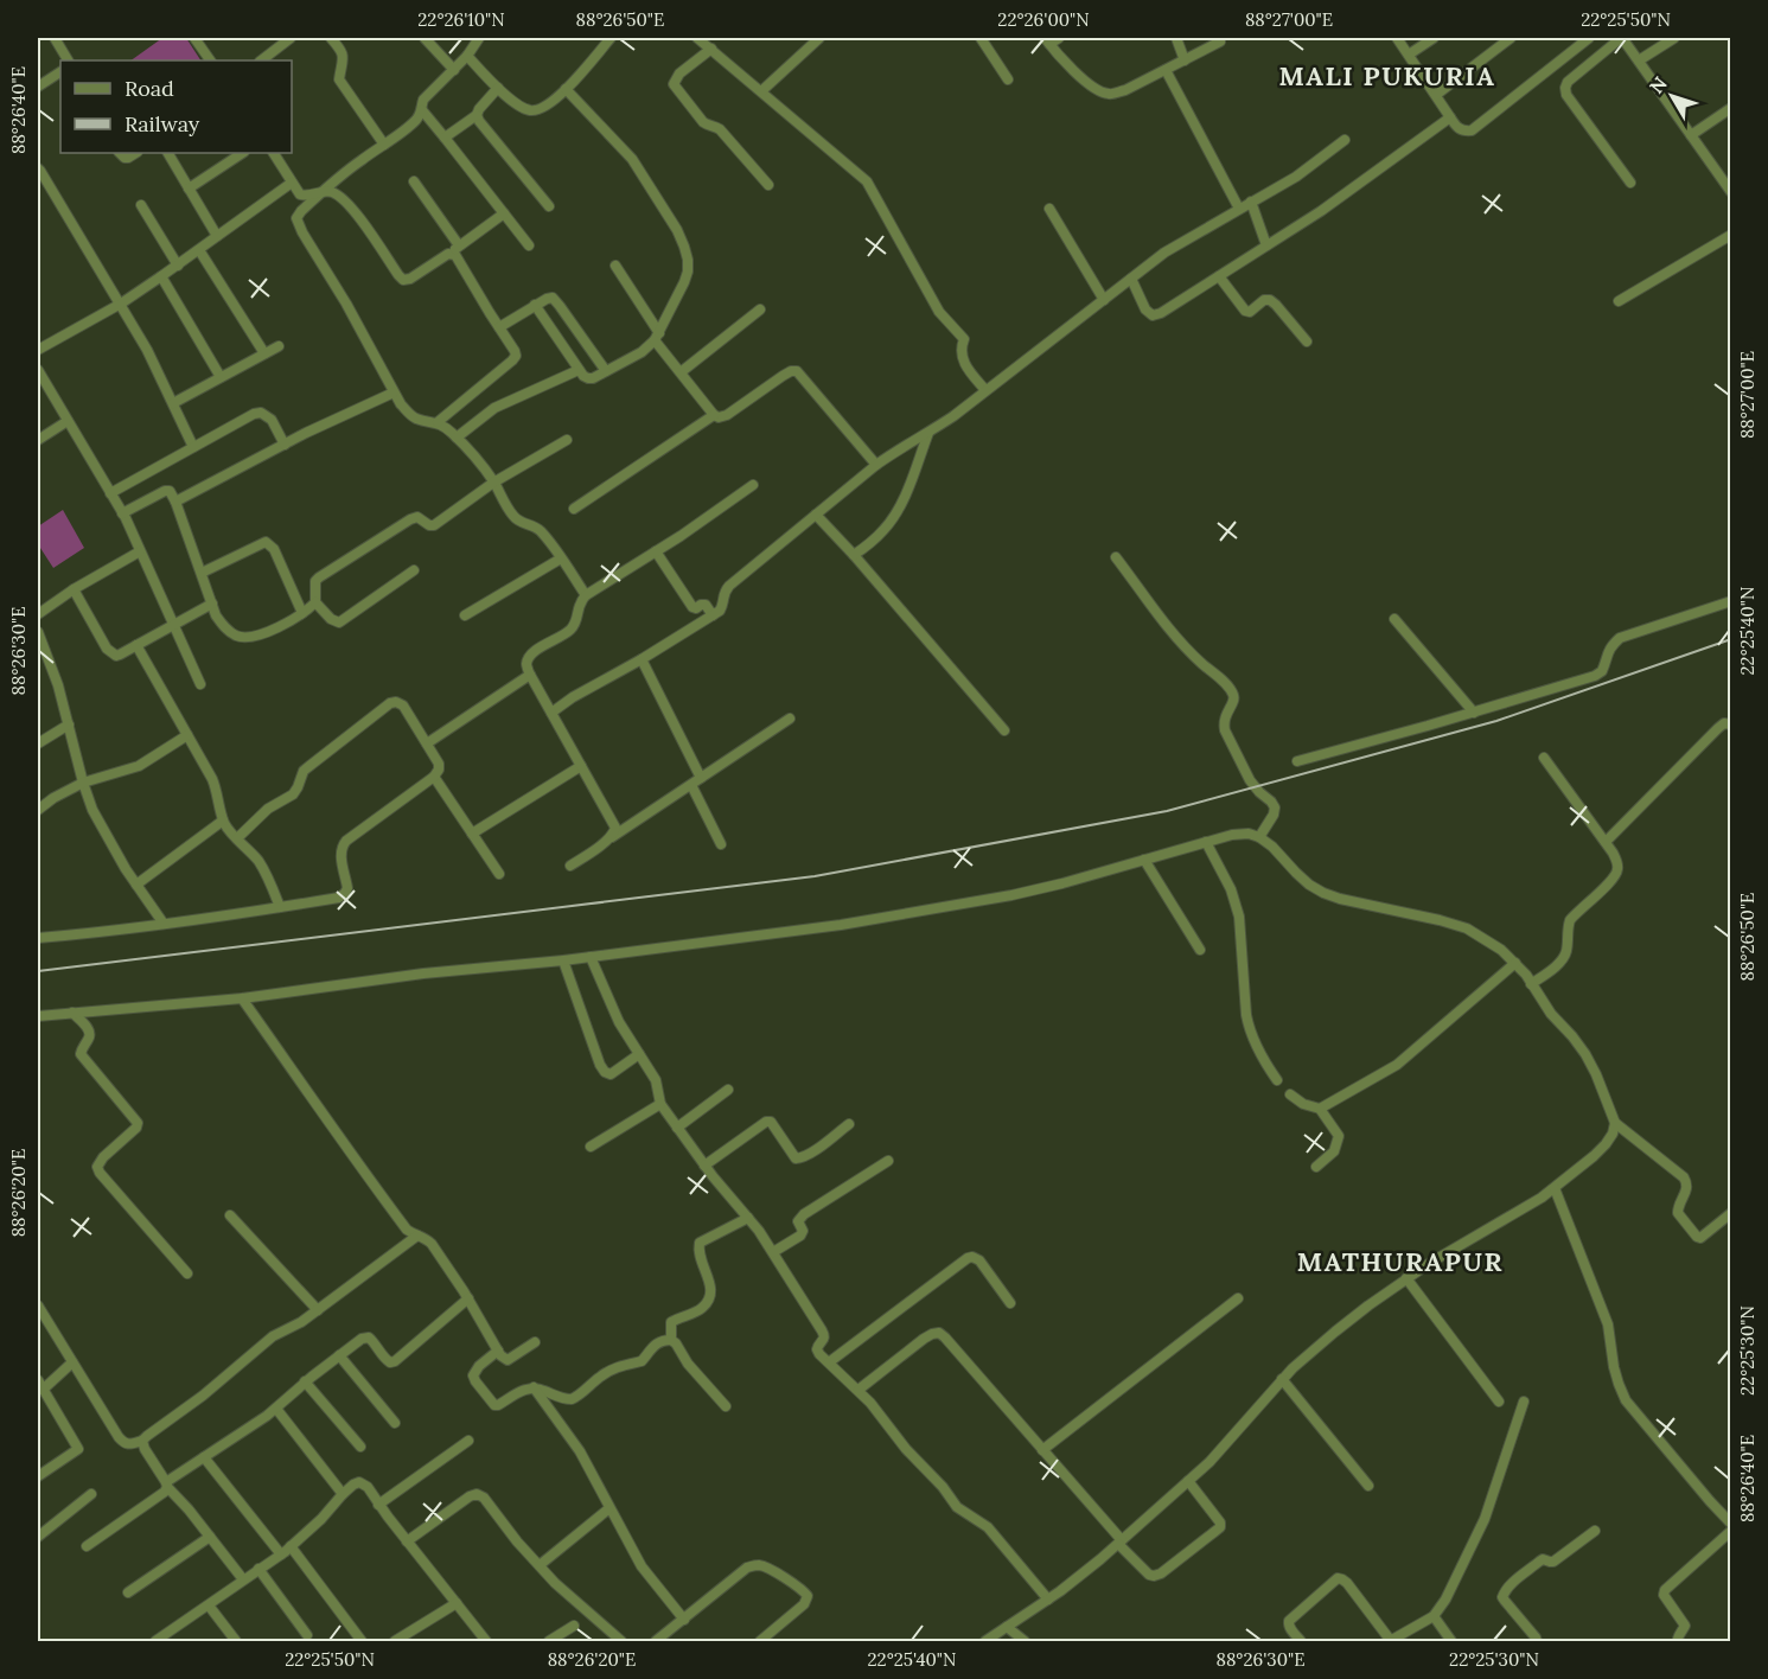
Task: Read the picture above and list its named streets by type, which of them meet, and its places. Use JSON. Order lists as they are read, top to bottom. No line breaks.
{"districts":["MALI PUKURIA","MATHURAPUR"],"legend":["Road","Railway"],"north":"top left","coordinates":["22°26'10\"N","88°26'50\"E","22°26'00\"N","88°27'00\"E","22°25'50\"N","88°26'40\"E","22°25'40\"N","88°26'30\"E","88°26'20\"E","22°25'30\"N"]}
